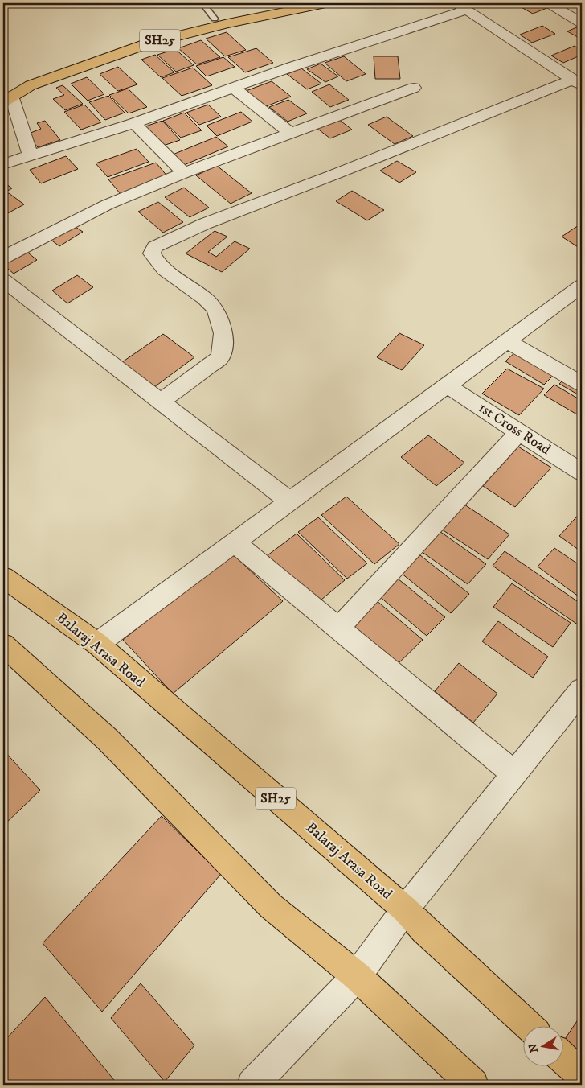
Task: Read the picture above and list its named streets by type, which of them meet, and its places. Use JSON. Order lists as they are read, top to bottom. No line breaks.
{"streets":{"main road":["SH25","Balaraj Arasa Road"],"street":["1st Cross Road"]},"north":"left"}
